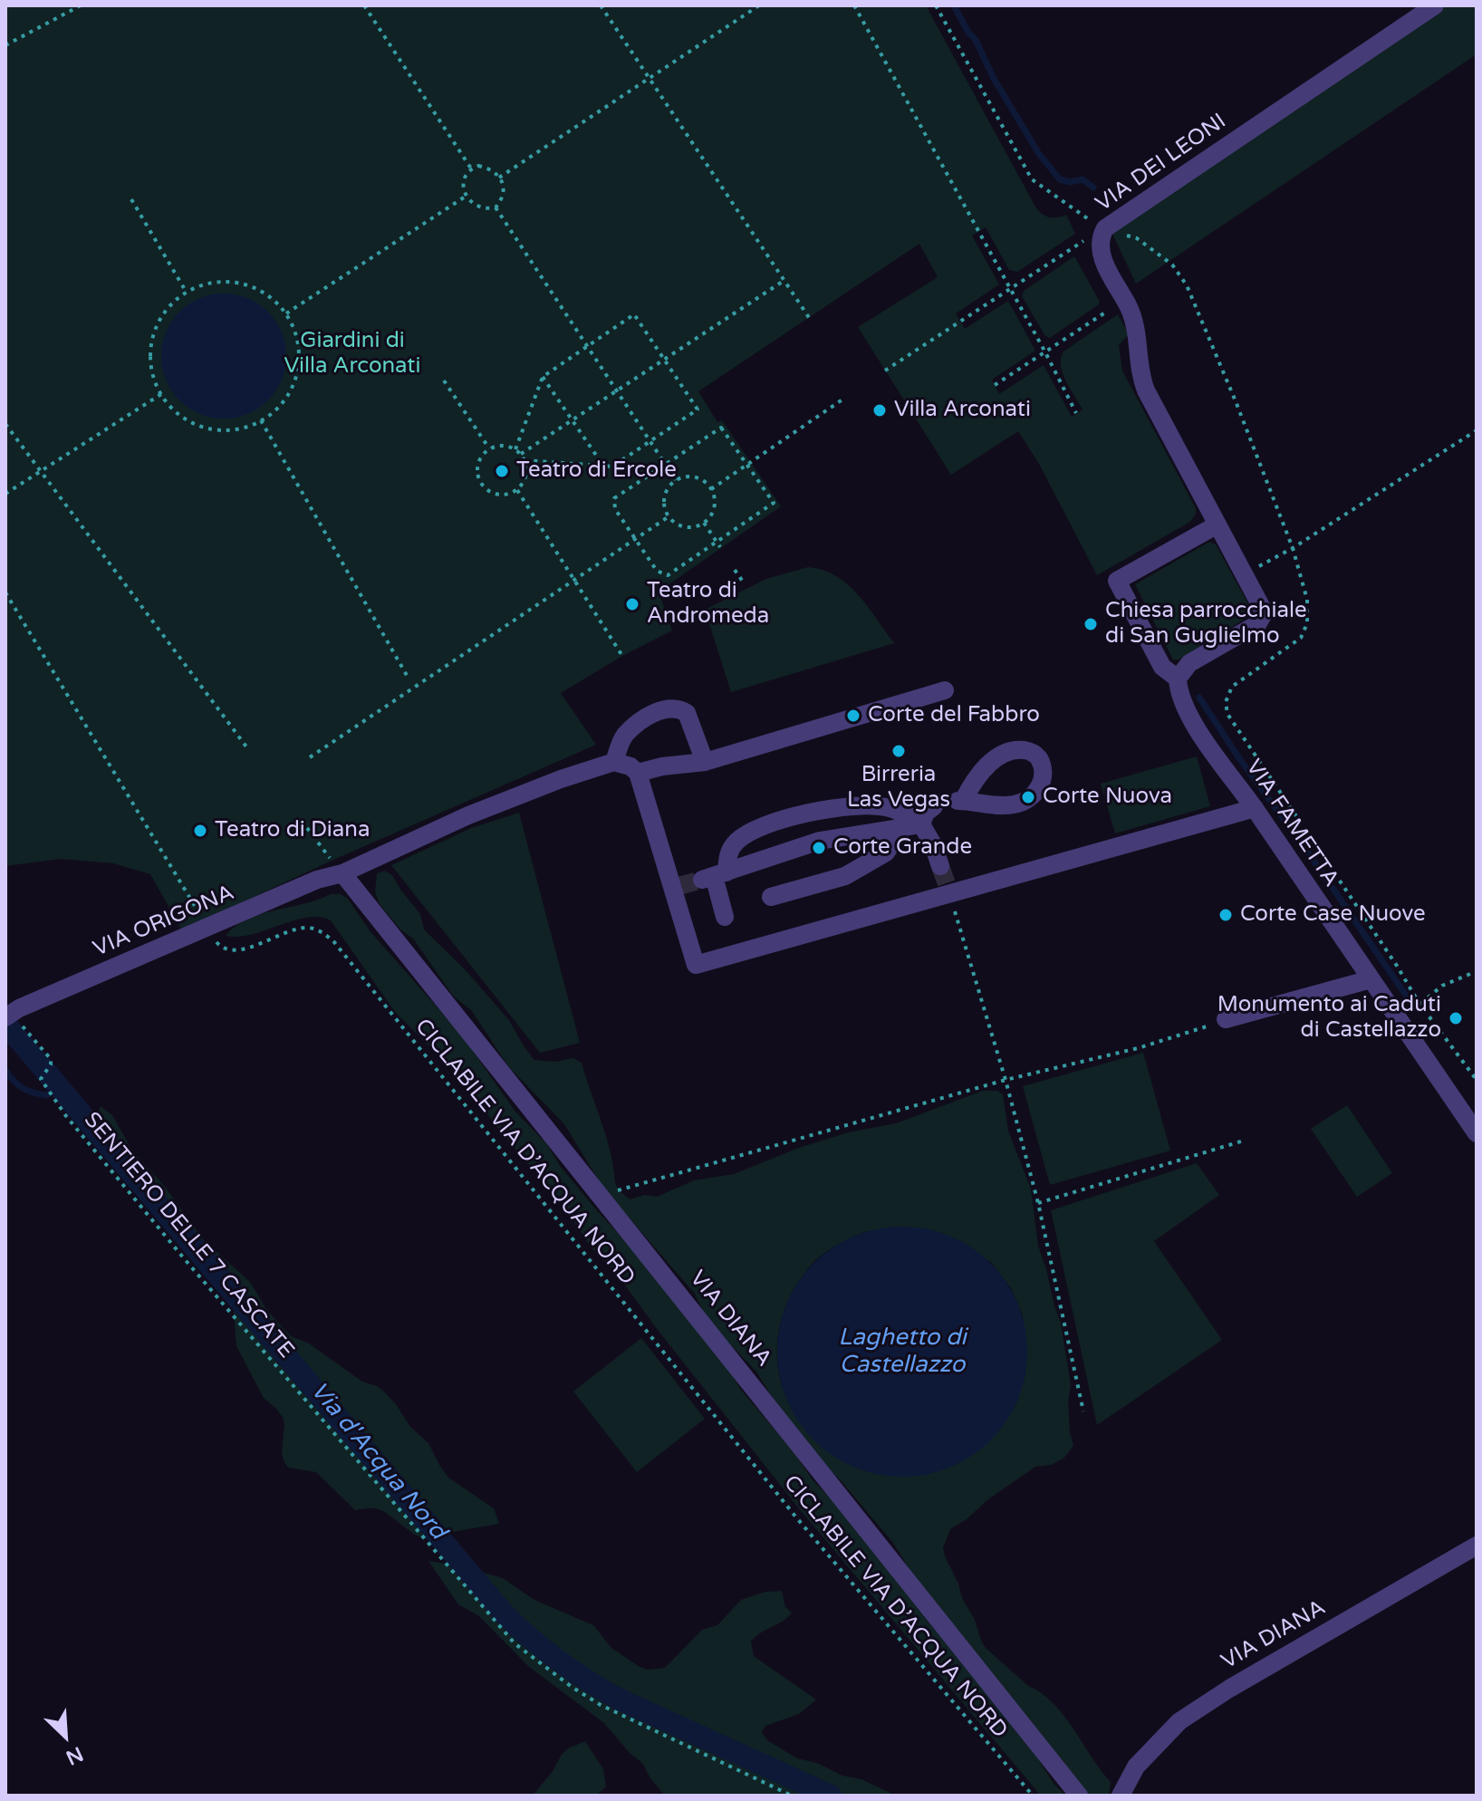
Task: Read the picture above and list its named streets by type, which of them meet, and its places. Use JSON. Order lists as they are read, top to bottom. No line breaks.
{"streets":{"street":["VIA DEI LEONI","VIA FAMETTA","VIA ORIGONA","VIA DIANA"],"path":["CICLABILE VIA D’ACQUA NORD","SENTIERO DELLE 7 CASCATE"]},"crossings":[["VIA DEI LEONI","VIA FAMETTA"],["VIA ORIGONA","CICLABILE VIA D’ACQUA NORD"],["VIA ORIGONA","SENTIERO DELLE 7 CASCATE"],["VIA ORIGONA","VIA DIANA"]],"water":["Laghetto di Castellazzo","Via d'Acqua Nord"],"parks":["Giardini di Villa Arconati"],"places":["Villa Arconati","Teatro di Ercole","Teatro di Andromeda","Chiesa parrocchiale di San Guglielmo","Corte del Fabbro","Birreria Las Vegas","Corte Nuova","Teatro di Diana","Corte Grande","Corte Case Nuove","Monumento ai Caduti di Castellazzo"],"north":"bottom right"}
